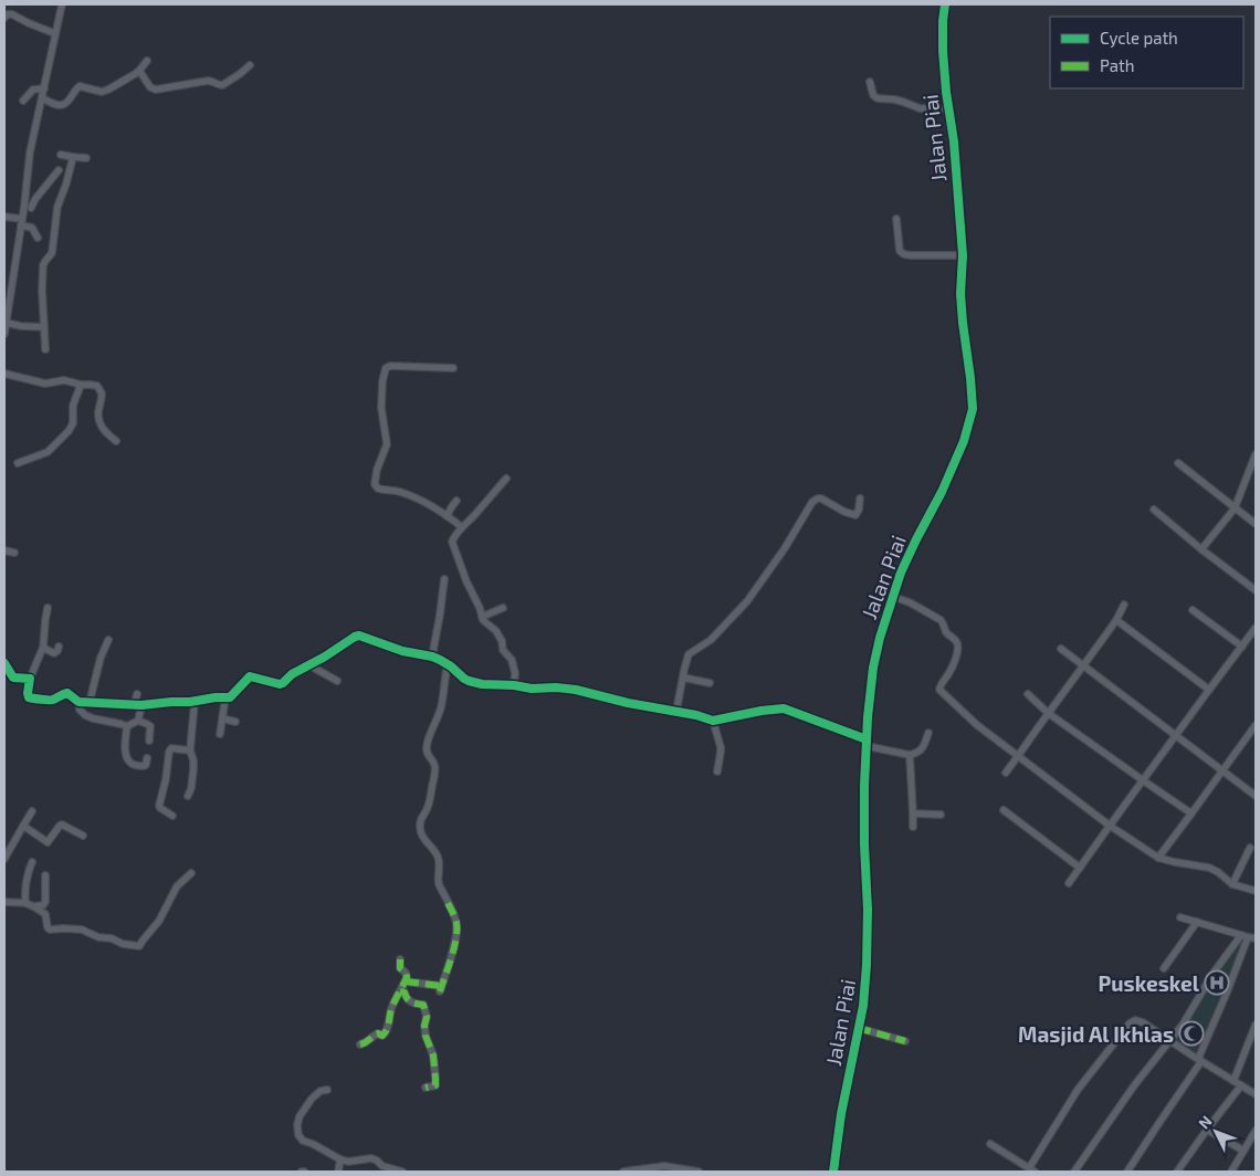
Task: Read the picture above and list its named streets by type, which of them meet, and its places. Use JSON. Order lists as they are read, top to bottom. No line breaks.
{"streets":{"street":["Jalan Piai"]},"places":{"hospital":["Puskeskel"],"mosque":["Masjid Al Ikhlas"]},"legend":["Cycle path","Path"],"north":"top left"}
